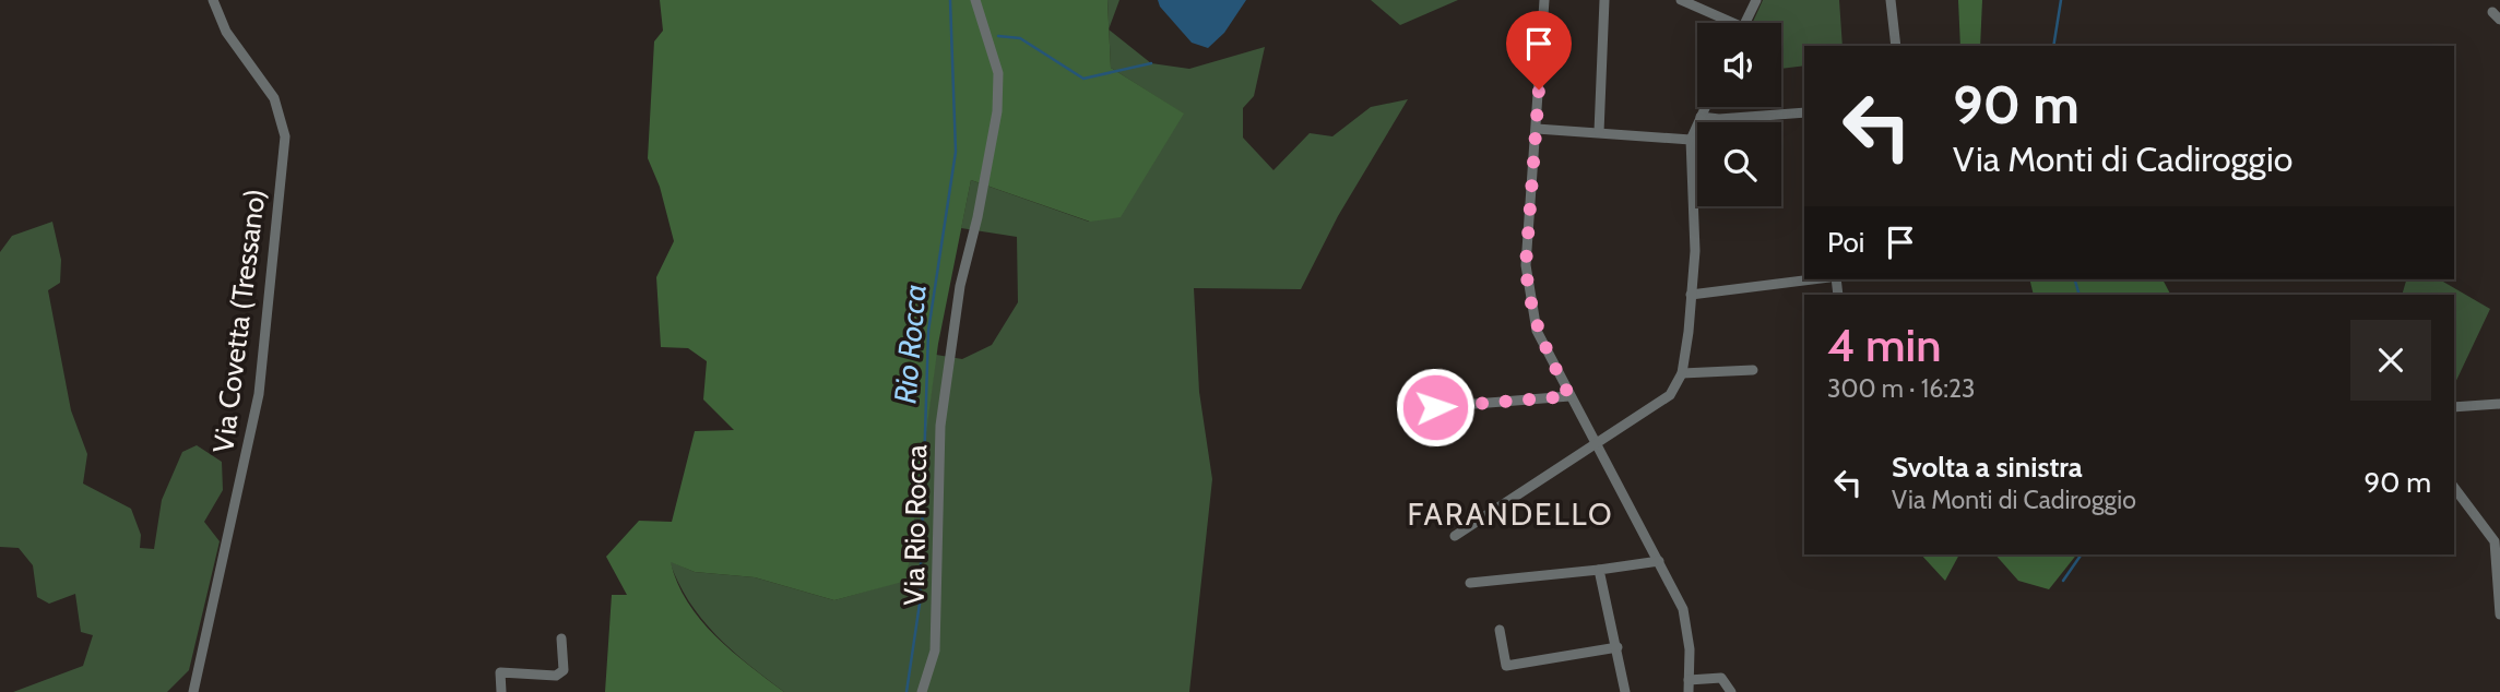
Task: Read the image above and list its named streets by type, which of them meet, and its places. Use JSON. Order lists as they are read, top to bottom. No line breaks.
{"streets":{"street":["Via Covetta (Tressano)","Via Rio Rocca"]},"districts":["FARANDELLO"],"water":["Rio Rocca"],"page":{"turn":["90 m","Via Monti di Cadiroggio"],"then":"Poi","heading":["4 min","300 m · 16:23"],"list":[{"name":"Svolta a sinistra","note":"Via Monti di Cadiroggio","value":"90 m"}]}}
